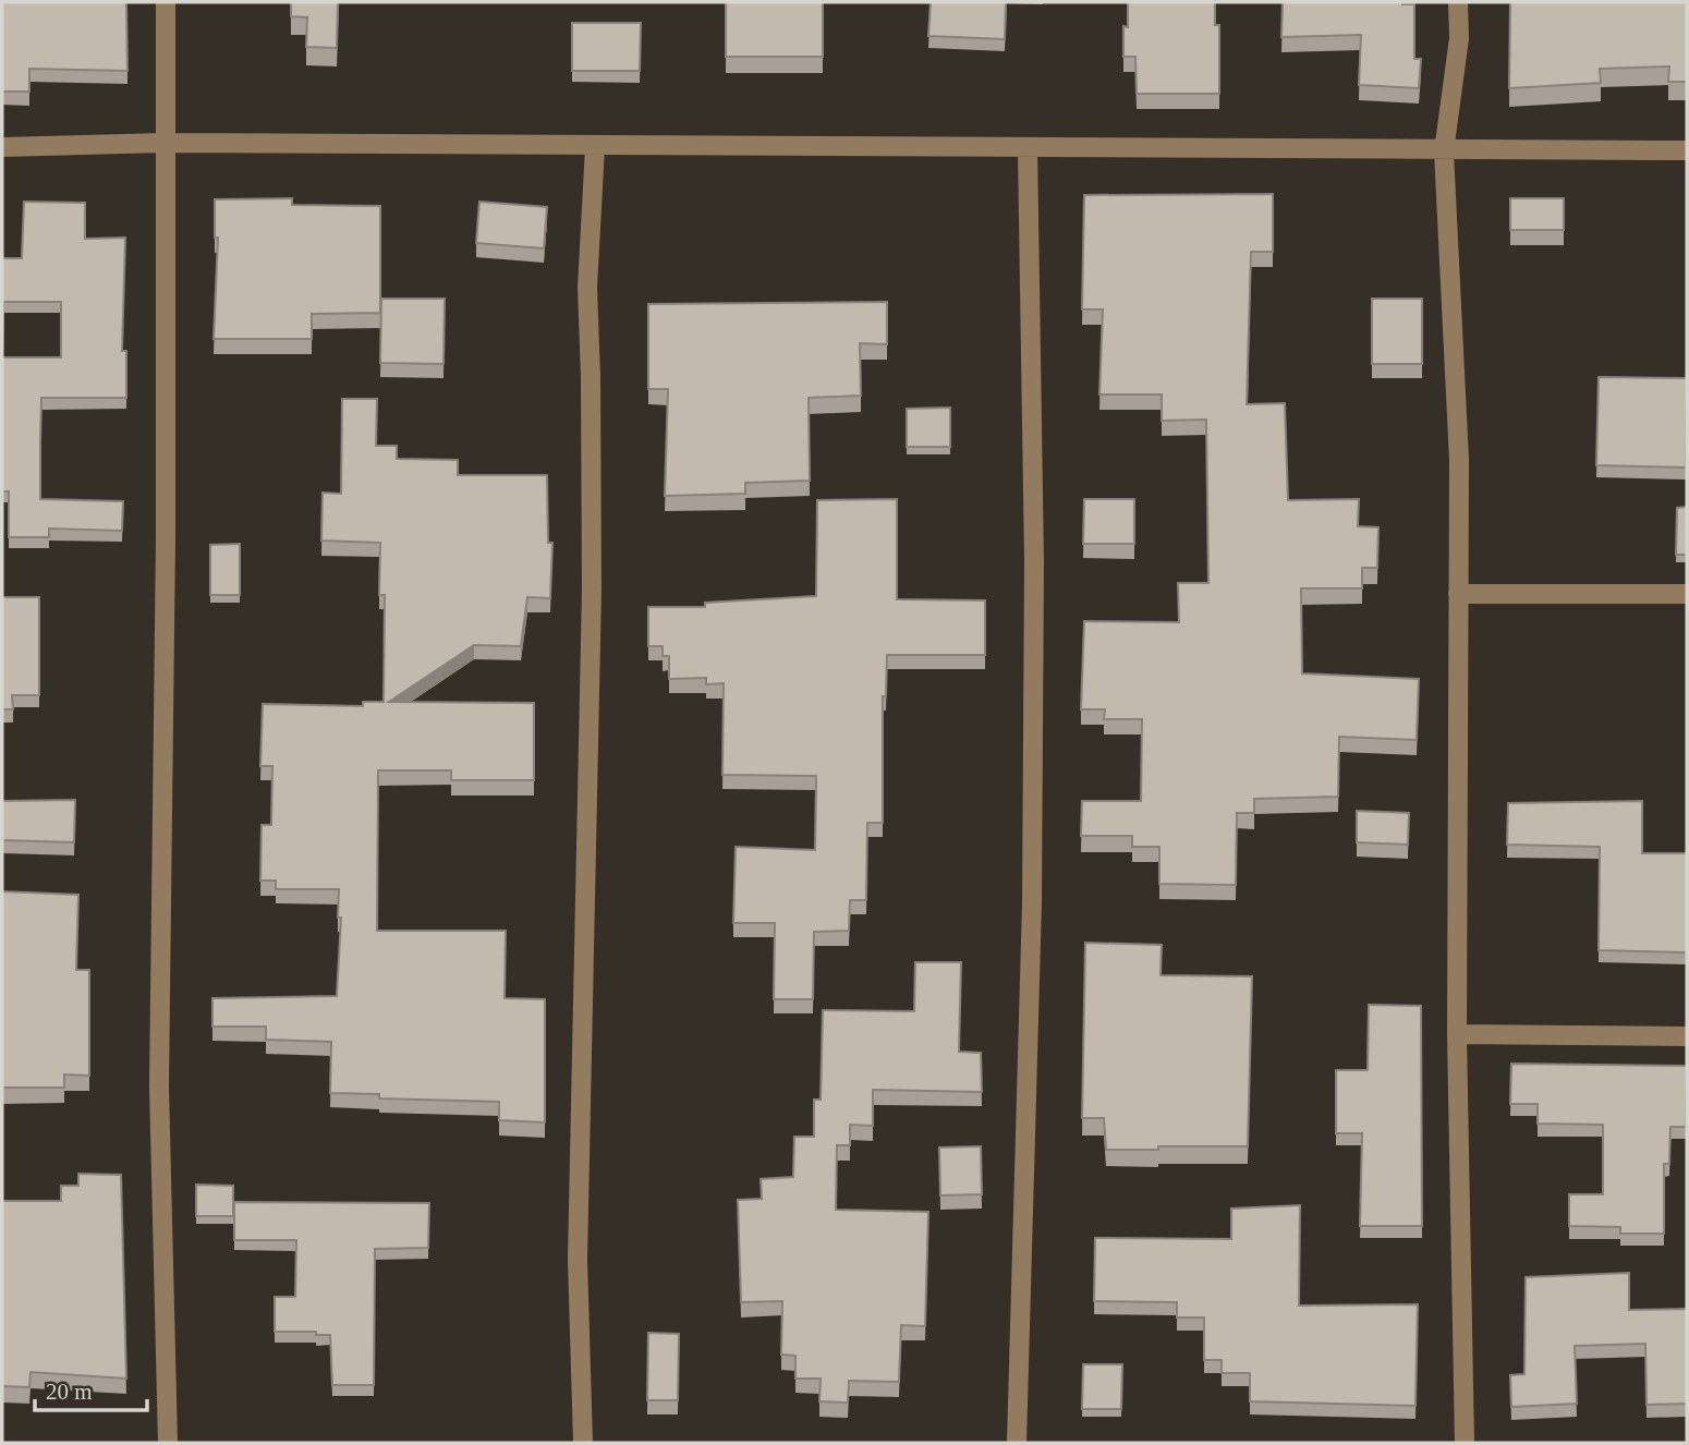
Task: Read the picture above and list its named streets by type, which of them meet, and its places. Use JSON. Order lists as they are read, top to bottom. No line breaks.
{"scale_bar":"20 m"}
